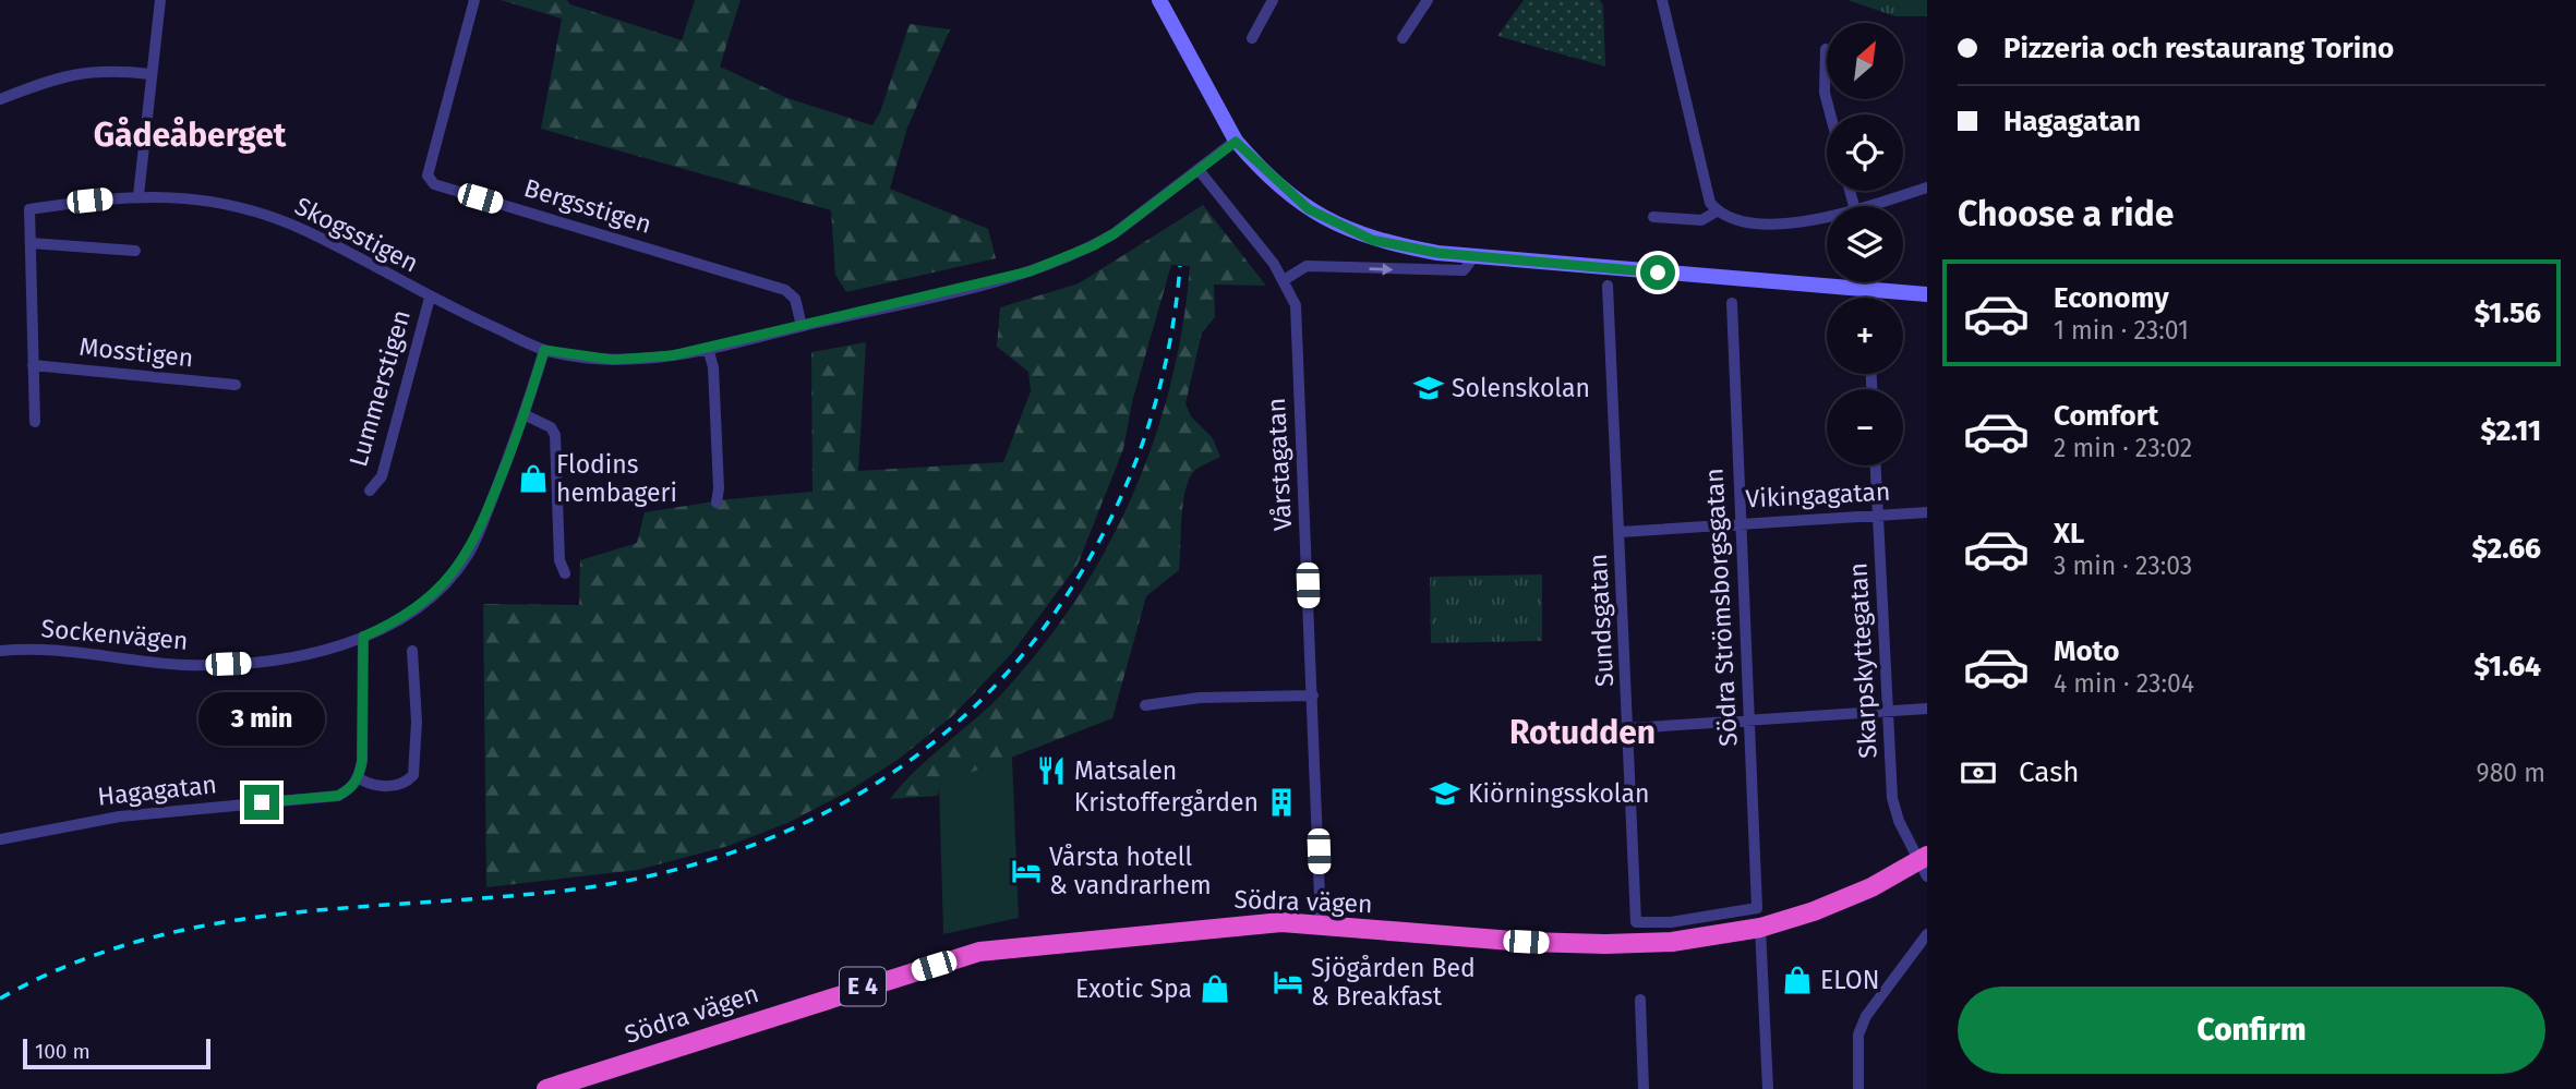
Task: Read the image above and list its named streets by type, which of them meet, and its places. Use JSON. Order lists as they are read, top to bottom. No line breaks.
{"streets":{"highway":["Södra vägen","E 4"],"street":["Bergsstigen","Skogsstigen","Mosstigen","Lummerstigen","Vårstagatan","Vikingagatan","Södra Strömsborgsgatan","Sundsgatan","Sockenvägen","Skarpskyttegatan","Hagagatan"]},"crossings":[["Skogsstigen","Lummerstigen"],["Skogsstigen","Sockenvägen"],["Vårstagatan","Södra vägen"],["Vikingagatan","Södra Strömsborgsgatan"],["Vikingagatan","Sundsgatan"],["Vikingagatan","Skarpskyttegatan"],["Södra Strömsborgsgatan","Sundsgatan"],["Södra Strömsborgsgatan","Södra vägen"],["Sundsgatan","Södra vägen"],["Skarpskyttegatan","Södra vägen"]],"districts":["Gådeåberget","Rotudden"],"places":{"school or university":["Solenskolan","Kiörningsskolan"],"shop":["Flodins hembageri","ELON","Exotic Spa"],"restaurant":["Matsalen"],"building":["Kristoffergården"],"hotel":["Vårsta hotell & vandrarhem","Sjögården Bed & Breakfast"]},"scale_bar":"100 m","north":"top right","page":{"banner":["Pizzeria och restaurang Torino","Hagagatan"],"map_buttons":["+","−"],"heading":"Choose a ride","list":[{"name":"Economy","note":"1 min · 23:01","value":"$1.56"},{"name":"Comfort","note":"2 min · 23:02","value":"$2.11"},{"name":"XL","note":"3 min · 23:03","value":"$2.66"},{"name":"Moto","note":"4 min · 23:04","value":"$1.64"}],"bubble":"3 min","pay":["Cash","980 m"],"buttons":"Confirm","scale":"100 m"}}
